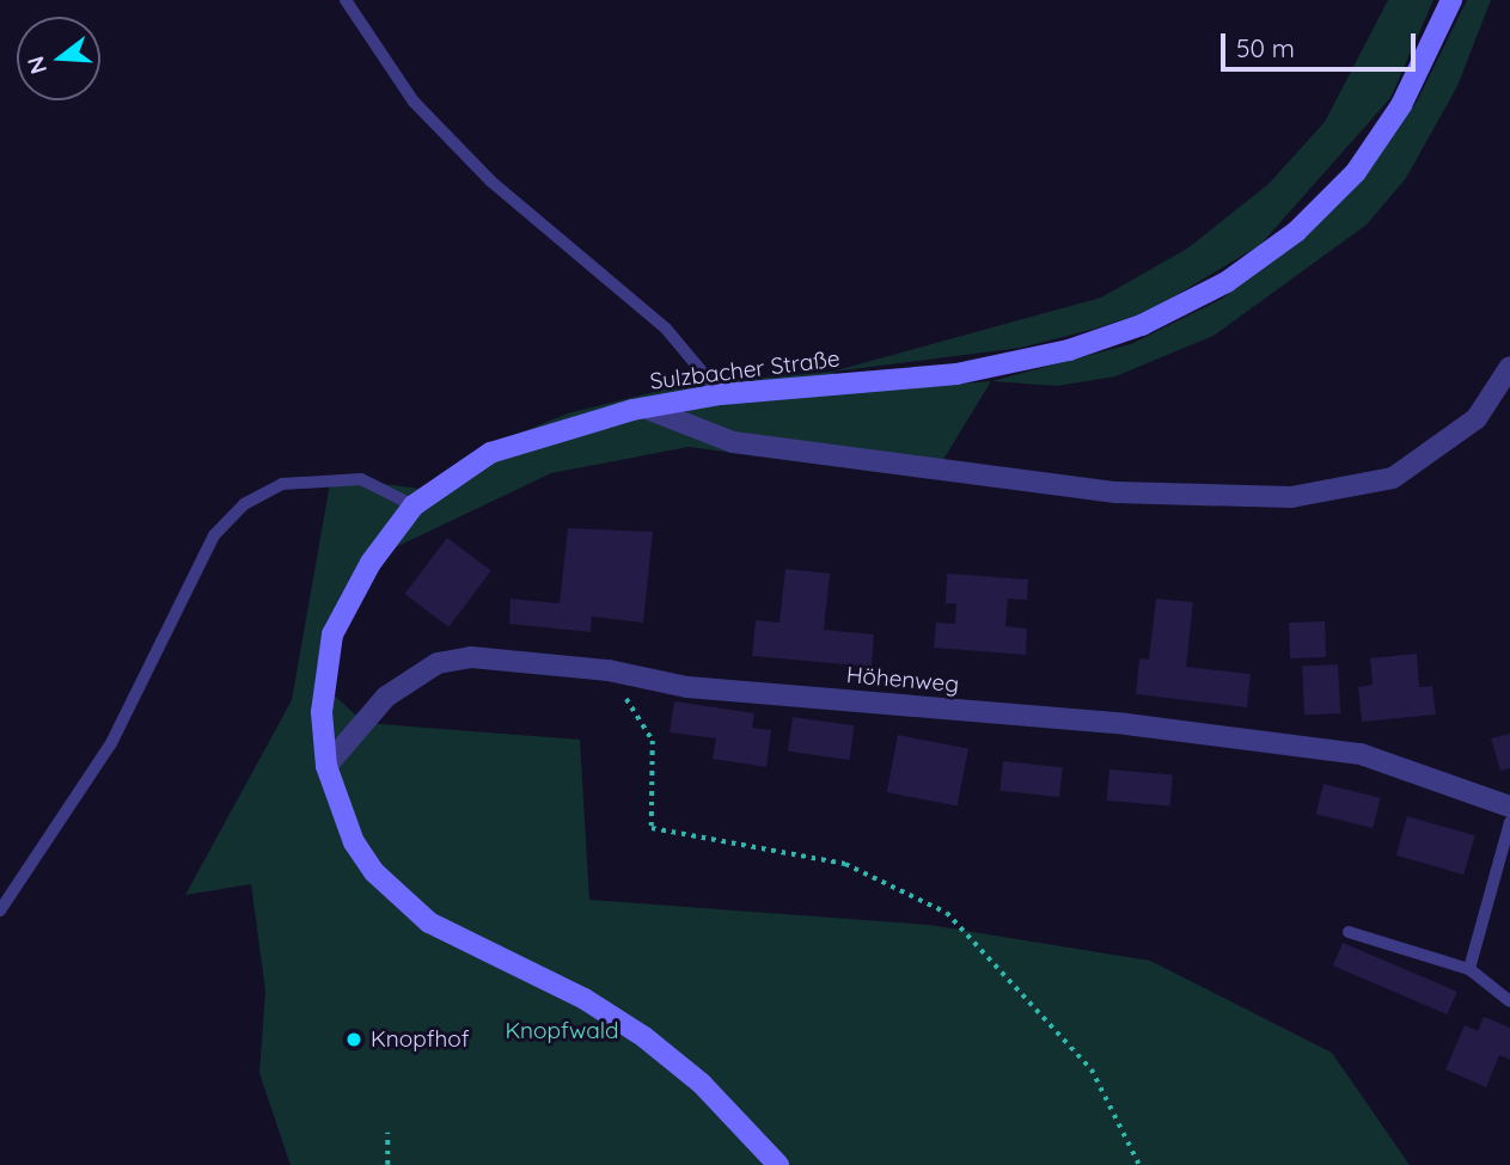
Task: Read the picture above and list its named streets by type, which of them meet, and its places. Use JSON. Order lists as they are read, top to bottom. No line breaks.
{"streets":{"main road":["Sulzbacher Straße"],"street":["Höhenweg"]},"crossings":[["Sulzbacher Straße","Höhenweg"]],"parks":["Knopfwald"],"places":["Knopfhof"],"scale_bar":"50 m","north":"left"}
